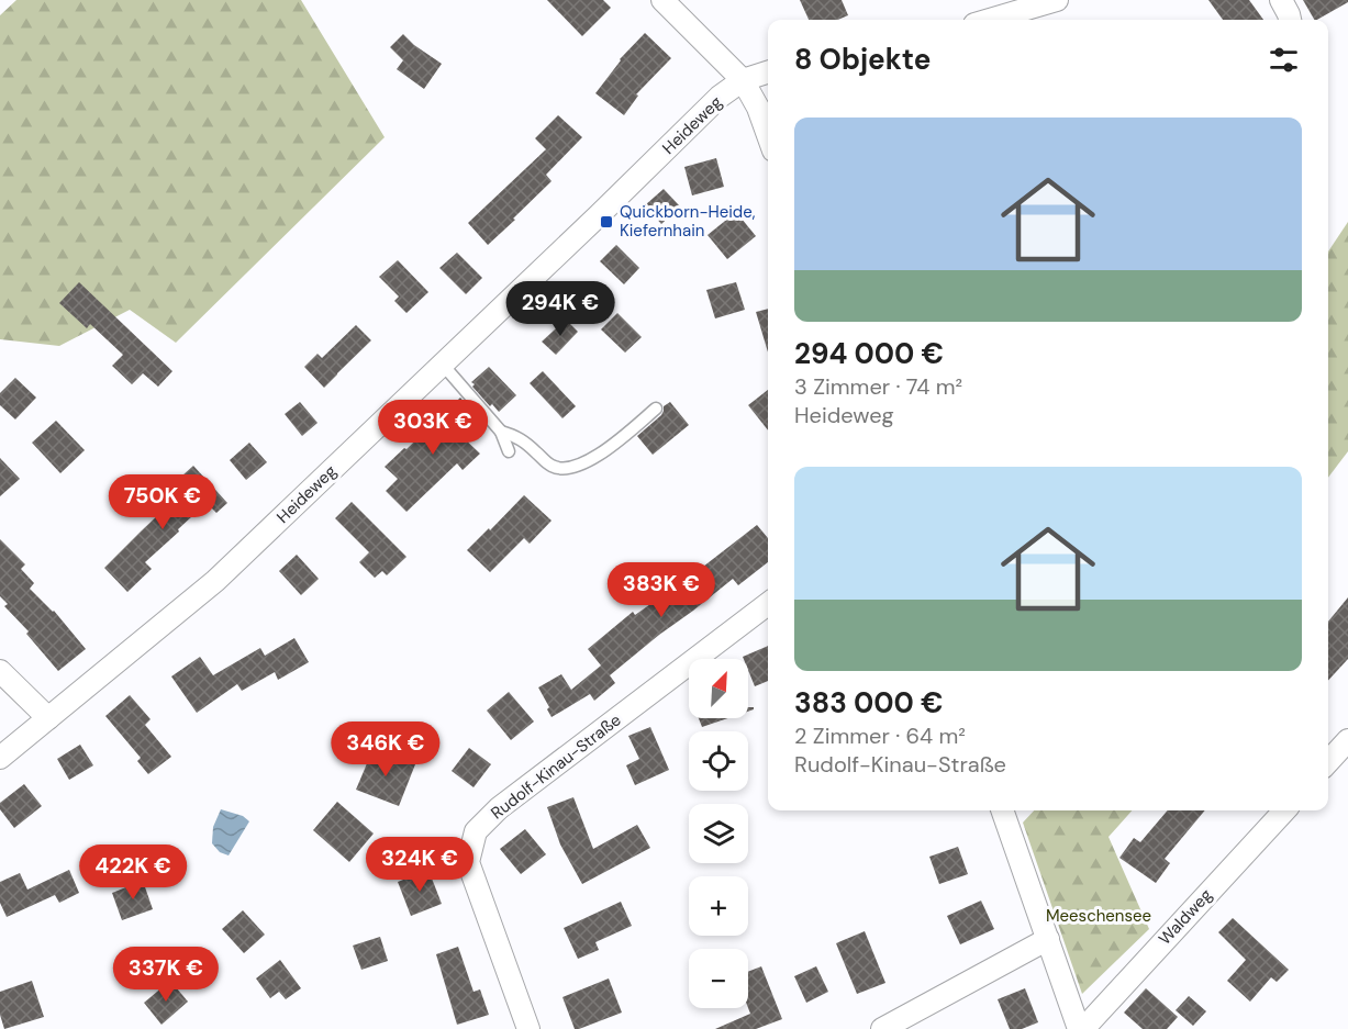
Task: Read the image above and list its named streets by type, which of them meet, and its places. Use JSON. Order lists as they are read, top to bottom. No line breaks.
{"streets":{"street":["Heideweg","Rudolf-Kinau-Straße","Waldweg"]},"parks":["Meeschensee"],"places":{"transit":["Quickborn-Heide, Kiefernhain"]},"north":"top right","page":{"heading":"8 Objekte","list":[{"name":"294 000 €","note":"3 Zimmer · 74 m² · Heideweg"},{"name":"383 000 €","note":"2 Zimmer · 64 m² · Rudolf-Kinau-Straße"}],"price":["294K €","303K €","750K €","383K €","346K €","324K €","422K €","337K €"],"map_buttons":["+","−"]}}
